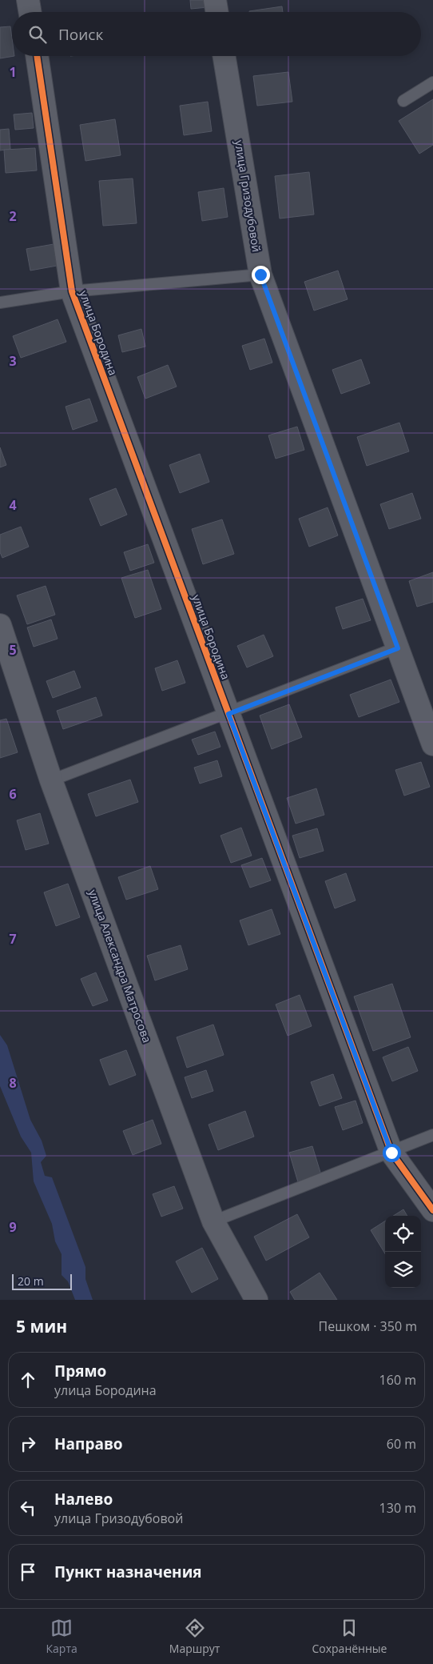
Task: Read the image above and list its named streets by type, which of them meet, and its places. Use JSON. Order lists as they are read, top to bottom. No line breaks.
{"streets":{"street":["улица Гризодубовой","улица Бородина","улица Александра Матросова"]},"scale_bar":"20 m","page":{"search":"Поиск","scale":"20 m","heading":["5 мин","Пешком · 350 m"],"list":[["Прямо","улица Бородина","160 m"],["Направо","60 m"],["Налево","улица Гризодубовой","130 m"],"Пункт назначения"],"nav":["Карта","Маршрут","Сохранённые"]},"grid":{"rows":["1","2","3","4","5","6","7","8","9"]}}
